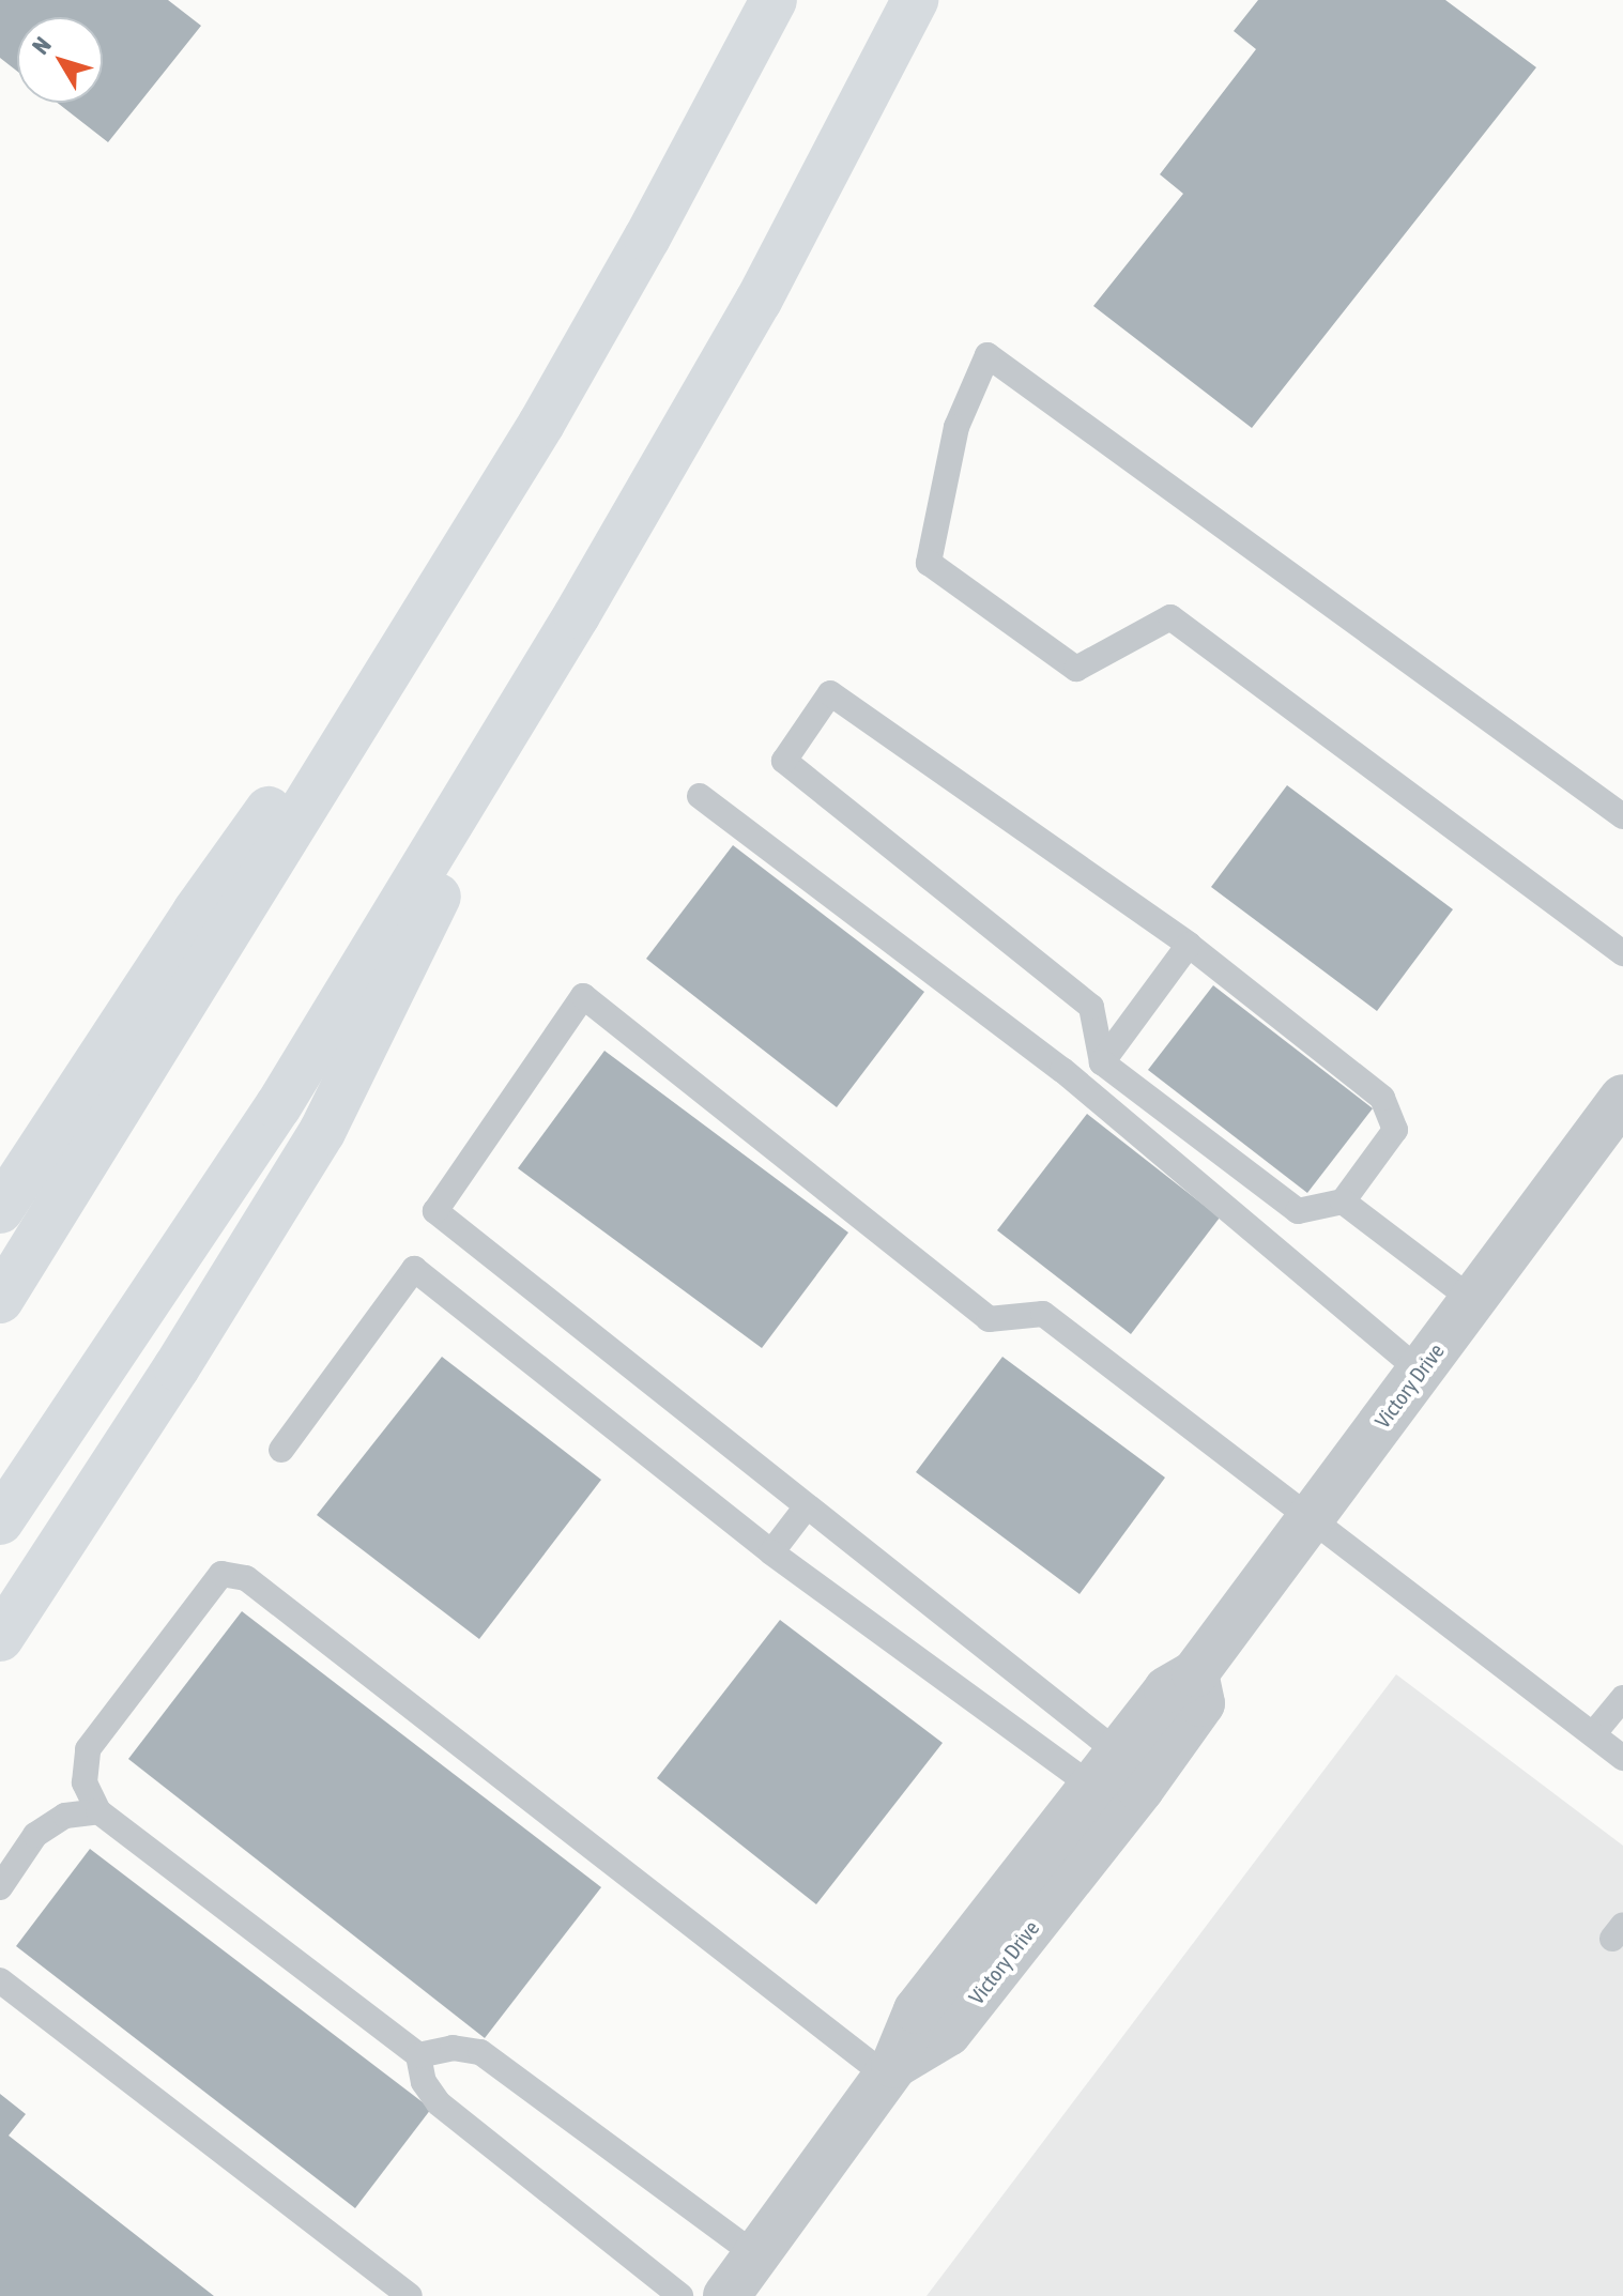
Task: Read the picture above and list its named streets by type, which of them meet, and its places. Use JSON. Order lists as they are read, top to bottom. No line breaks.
{"streets":{"street":["Victory Drive"]},"north":"top left"}
